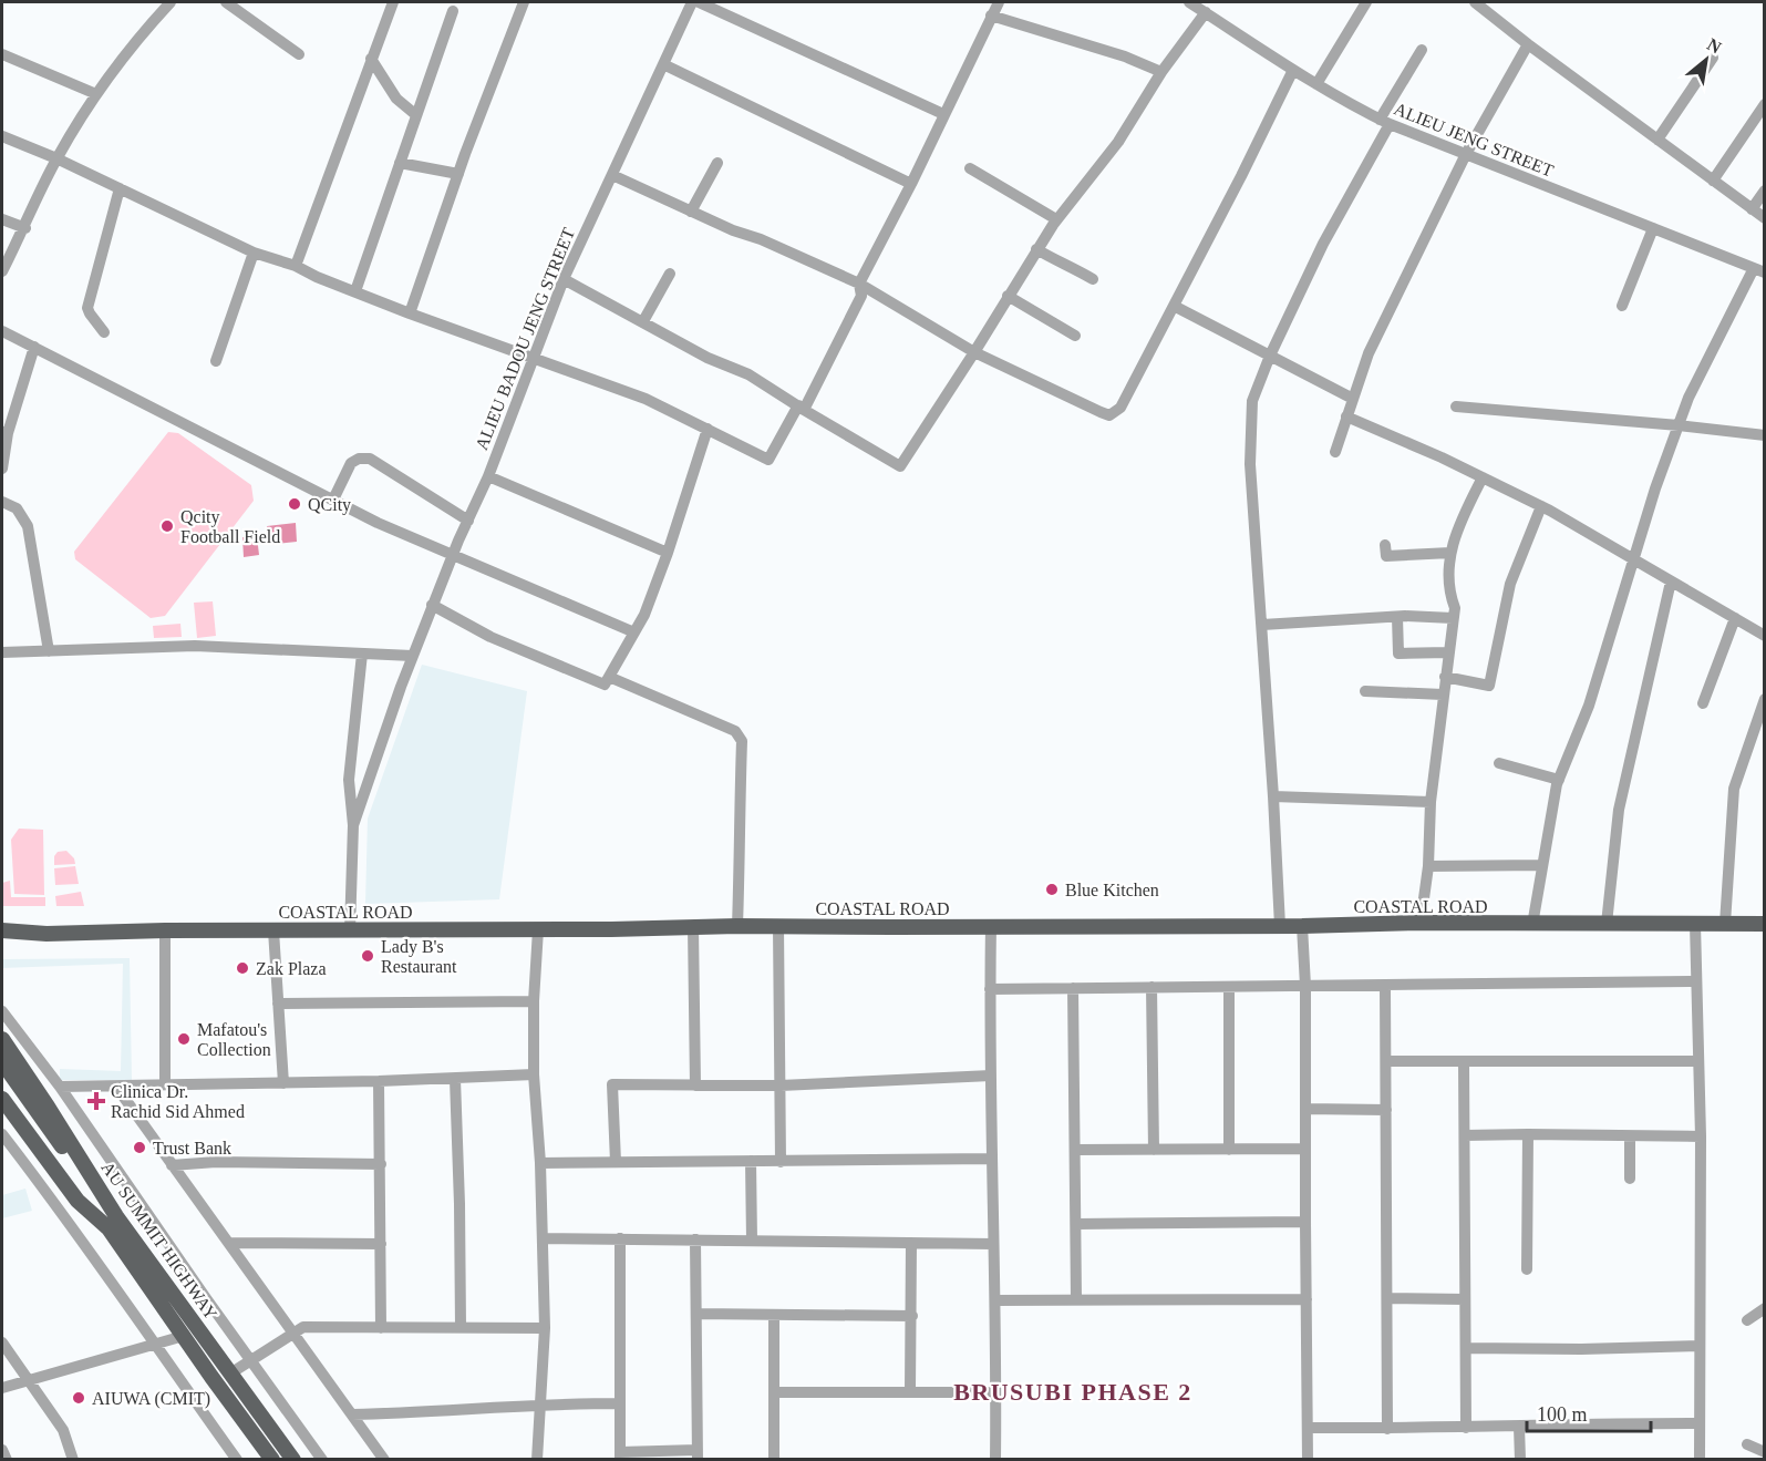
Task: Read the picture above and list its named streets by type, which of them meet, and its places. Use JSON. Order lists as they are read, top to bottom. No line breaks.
{"streets":{"main road":["COASTAL ROAD","AU SUMMIT HIGHWAY"],"street":["ALIEU JENG STREET","ALIEU BADOU JENG STREET"]},"districts":["BRUSUBI PHASE 2"],"places":{"other":["QCity","Qcity Football Field","Blue Kitchen","Lady B's Restaurant","Zak Plaza","Mafatou's Collection","Trust Bank","AIUWA (CMIT)"],"health":["Clinica Dr. Rachid Sid Ahmed"]},"scale_bar":"100 m","north":"top right"}
